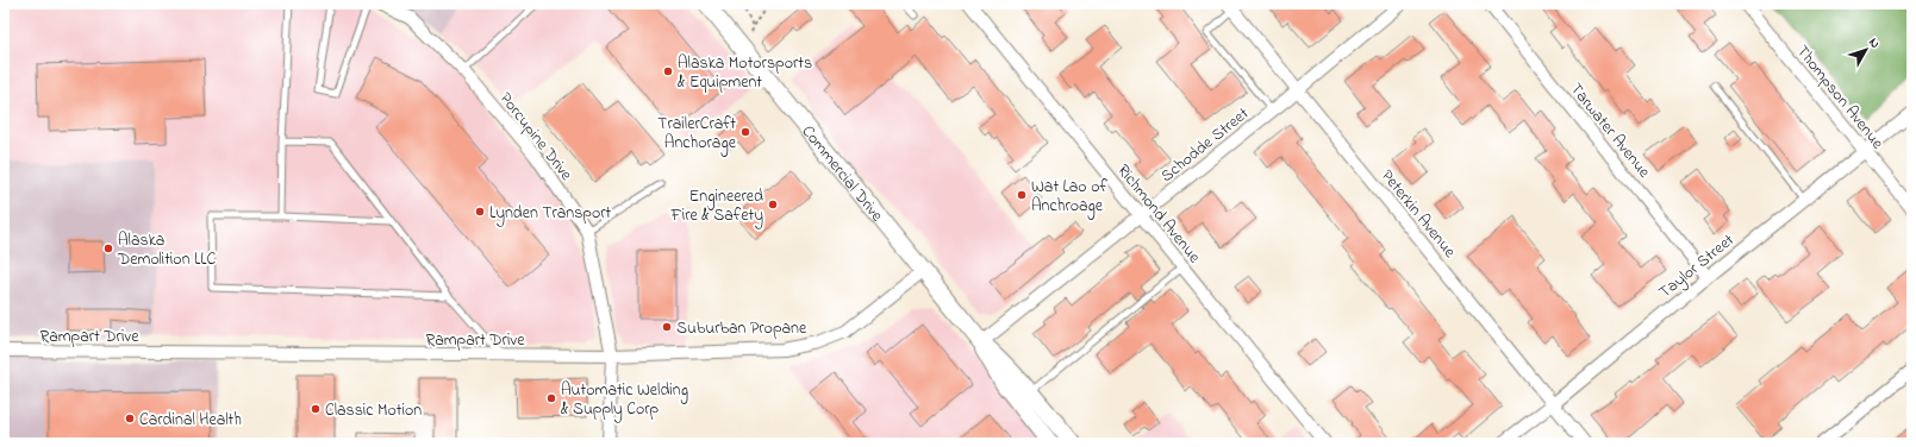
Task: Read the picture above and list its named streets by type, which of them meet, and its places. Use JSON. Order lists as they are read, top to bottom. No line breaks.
{"streets":{"main road":["Commercial Drive"],"street":["Thompson Avenue","Tarwater Avenue","Porcupine Drive","Schodde Street","Richmond Avenue","Peterkin Avenue","Taylor Street","Rampart Drive"]},"crossings":[["Thompson Avenue","Taylor Street"],["Tarwater Avenue","Taylor Street"],["Porcupine Drive","Rampart Drive"],["Schodde Street","Commercial Drive"],["Schodde Street","Richmond Avenue"],["Schodde Street","Peterkin Avenue"],["Commercial Drive","Rampart Drive"],["Peterkin Avenue","Taylor Street"]],"places":["Alaska Motorsports & Equipment","TrailerCraft Anchorage","Wat Lao of Anchroage","Engineered Fire & Safety","Lynden Transport","Alaska Demolition LLC","Suburban Propane","Automatic Welding & Supply Corp","Classic Motion","Cardinal Health"],"north":"top right"}
